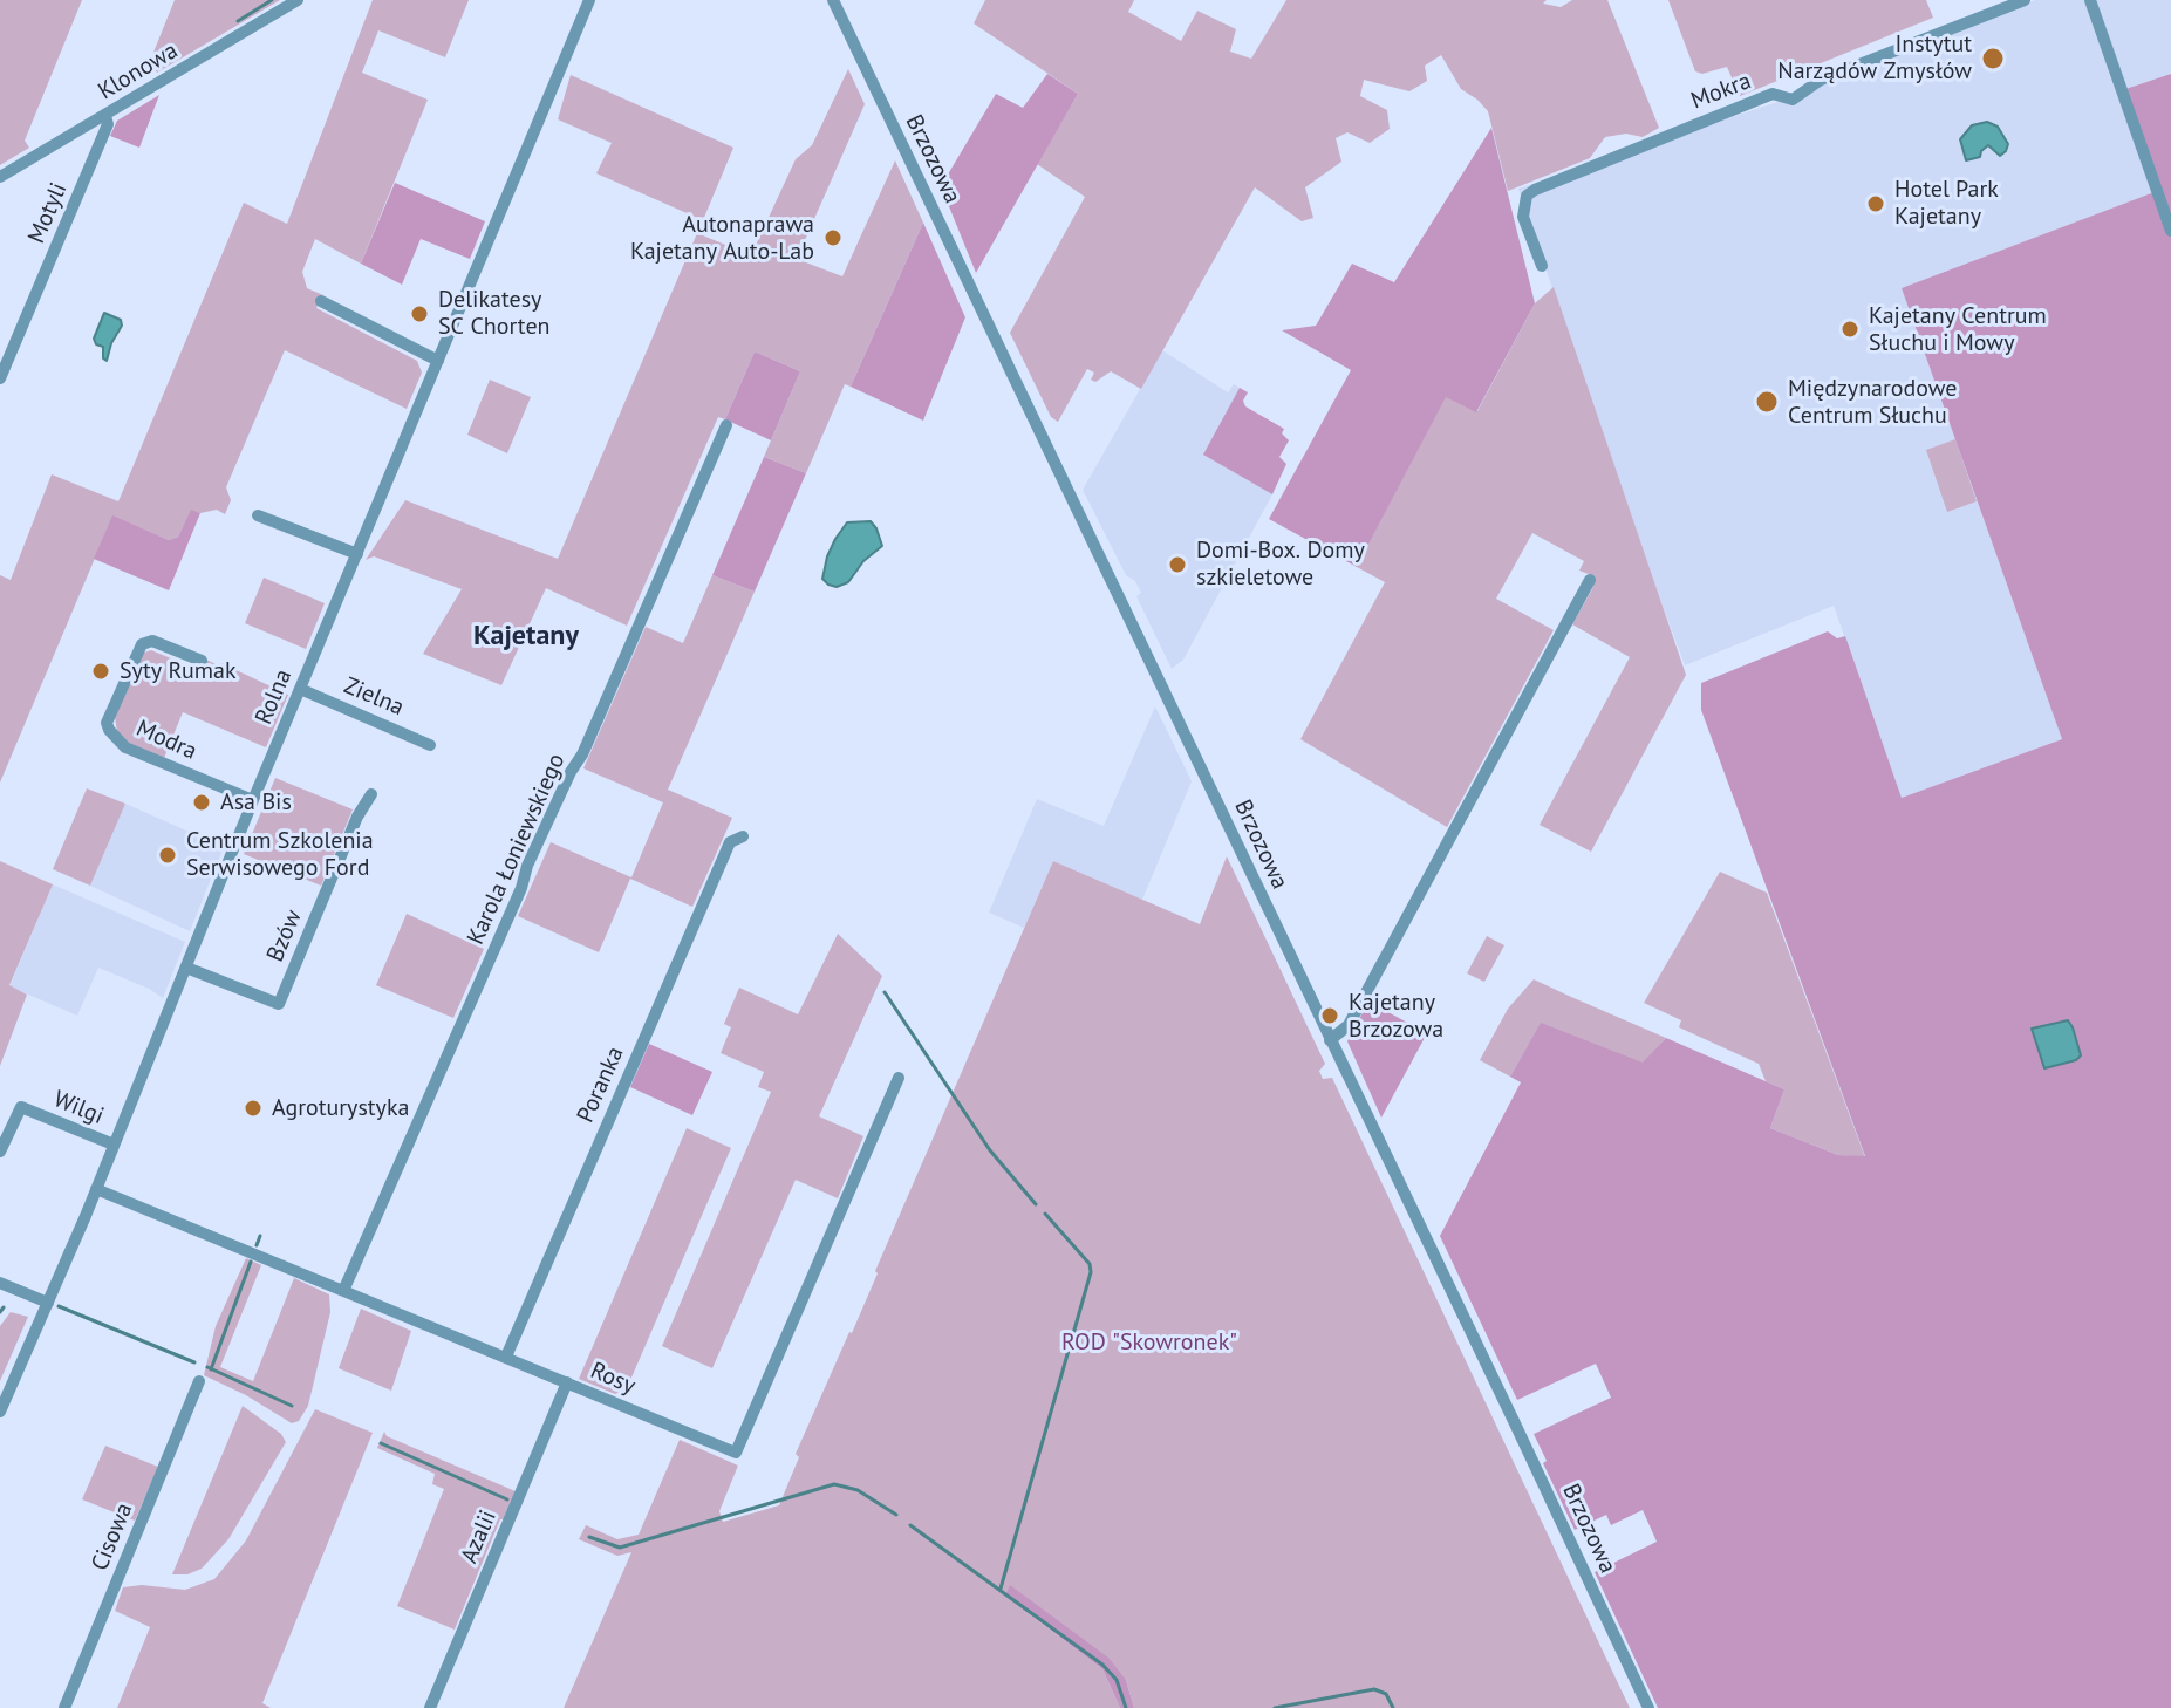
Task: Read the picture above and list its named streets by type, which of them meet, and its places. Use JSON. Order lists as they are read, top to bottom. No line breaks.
{"streets":{"street":["Klonowa","Mokra","Brzozowa","Motyli","Rolna","Zielna","Modra","Karola Łoniewskiego","Bzów","Poranka","Wilgi","Rosy","Cisowa","Azalii"]},"crossings":[["Klonowa","Motyli"],["Rolna","Zielna"],["Rolna","Modra"],["Rolna","Bzów"],["Rolna","Wilgi"],["Rolna","Rosy"],["Karola Łoniewskiego","Rosy"],["Poranka","Rosy"],["Rosy","Azalii"]],"districts":["Kajetany"],"parks":["ROD \"Skowronek\""],"places":["Instytut Narządów Zmysłów","Hotel Park Kajetany","Autonaprawa Kajetany Auto-Lab","Delikatesy SC Chorten","Kajetany Centrum Słuchu i Mowy","Międzynarodowe Centrum Słuchu","Domi-Box. Domy szkieletowe","Syty Rumak","Asa Bis","Centrum Szkolenia Serwisowego Ford","Kajetany Brzozowa","Agroturystyka"]}
